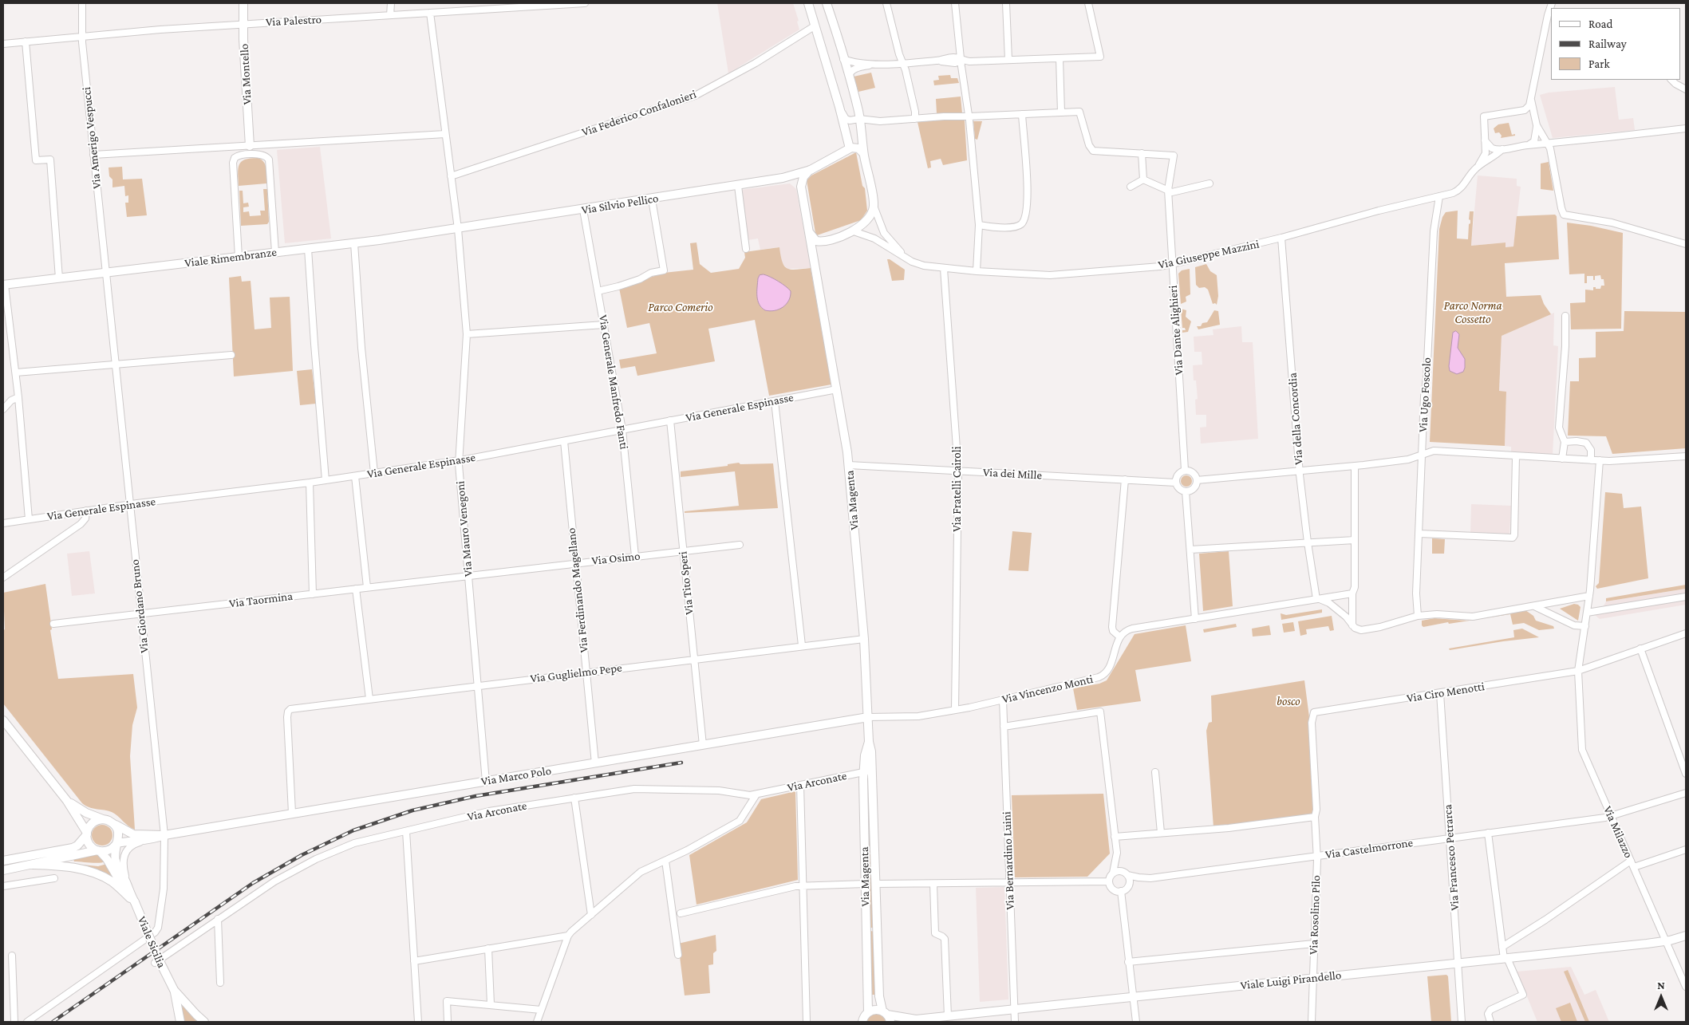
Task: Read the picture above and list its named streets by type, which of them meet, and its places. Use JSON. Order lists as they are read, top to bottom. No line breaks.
{"streets":{"street":["Via Palestro","Via Montello","Via Federico Confalonieri","Via Amerigo Vespucci","Via Silvio Pellico","Via Giuseppe Mazzini","Viale Rimembranze","Via Dante Alighieri","Via Generale Manfredo Fanti","Via Ugo Foscolo","Via Generale Espinasse","Via della Concordia","Via dei Mille","Via Fratelli Cairoli","Via Magenta","Via Mauro Venegoni","Via Osimo","Via Tito Speri","Via Ferdinando Magellano","Via Taormina","Via Giordano Bruno","Via Guglielmo Pepe","Via Vincenzo Monti","Via Ciro Menotti","Via Marco Polo","Via Arconate","Via Milazzo","Via Castelmorrone","Via Francesco Petrarca","Via Bernardino Luini","Via Rosolino Pilo","Viale Sicilia","Viale Luigi Pirandello"]},"crossings":[["Via Palestro","Via Montello"],["Via Palestro","Via Amerigo Vespucci"],["Via Palestro","Via Mauro Venegoni"],["Via Federico Confalonieri","Via Mauro Venegoni"],["Via Amerigo Vespucci","Viale Rimembranze"],["Via Amerigo Vespucci","Via Giordano Bruno"],["Via Silvio Pellico","Via Giuseppe Mazzini"],["Via Silvio Pellico","Viale Rimembranze"],["Via Silvio Pellico","Via Generale Manfredo Fanti"],["Via Silvio Pellico","Via Magenta"],["Via Silvio Pellico","Via Mauro Venegoni"],["Via Giuseppe Mazzini","Via Dante Alighieri"],["Via Giuseppe Mazzini","Via Ugo Foscolo"],["Via Giuseppe Mazzini","Via della Concordia"],["Via Giuseppe Mazzini","Via Fratelli Cairoli"],["Via Giuseppe Mazzini","Via Magenta"],["Viale Rimembranze","Via Mauro Venegoni"],["Viale Rimembranze","Via Giordano Bruno"],["Via Dante Alighieri","Via dei Mille"],["Via Generale Manfredo Fanti","Via Generale Espinasse"],["Via Generale Manfredo Fanti","Via Osimo"],["Via Generale Espinasse","Via Magenta"],["Via Generale Espinasse","Via Mauro Venegoni"],["Via Generale Espinasse","Via Tito Speri"],["Via Generale Espinasse","Via Ferdinando Magellano"],["Via Generale Espinasse","Via Giordano Bruno"],["Via dei Mille","Via Fratelli Cairoli"],["Via dei Mille","Via Magenta"],["Via Fratelli Cairoli","Via Vincenzo Monti"],["Via Magenta","Via Guglielmo Pepe"],["Via Magenta","Via Vincenzo Monti"],["Via Magenta","Via Marco Polo"],["Via Magenta","Via Arconate"],["Via Magenta","Viale Luigi Pirandello"],["Via Mauro Venegoni","Via Osimo"],["Via Mauro Venegoni","Via Taormina"],["Via Mauro Venegoni","Via Guglielmo Pepe"],["Via Mauro Venegoni","Via Marco Polo"],["Via Osimo","Via Tito Speri"],["Via Osimo","Via Ferdinando Magellano"],["Via Osimo","Via Taormina"],["Via Tito Speri","Via Guglielmo Pepe"],["Via Tito Speri","Via Marco Polo"],["Via Ferdinando Magellano","Via Guglielmo Pepe"],["Via Ferdinando Magellano","Via Marco Polo"],["Via Taormina","Via Giordano Bruno"],["Via Giordano Bruno","Via Marco Polo"],["Via Guglielmo Pepe","Via Marco Polo"],["Via Vincenzo Monti","Via Marco Polo"],["Via Vincenzo Monti","Via Bernardino Luini"],["Via Ciro Menotti","Via Milazzo"],["Via Ciro Menotti","Via Francesco Petrarca"],["Via Ciro Menotti","Via Rosolino Pilo"],["Via Milazzo","Via Castelmorrone"],["Via Milazzo","Viale Luigi Pirandello"],["Via Castelmorrone","Via Francesco Petrarca"],["Via Castelmorrone","Via Rosolino Pilo"],["Via Francesco Petrarca","Viale Luigi Pirandello"],["Via Bernardino Luini","Viale Luigi Pirandello"],["Via Rosolino Pilo","Viale Luigi Pirandello"]],"parks":["Parco Norma Cossetto","Parco Comerio","bosco"],"legend":["Road","Railway","Park"],"north":"top"}
